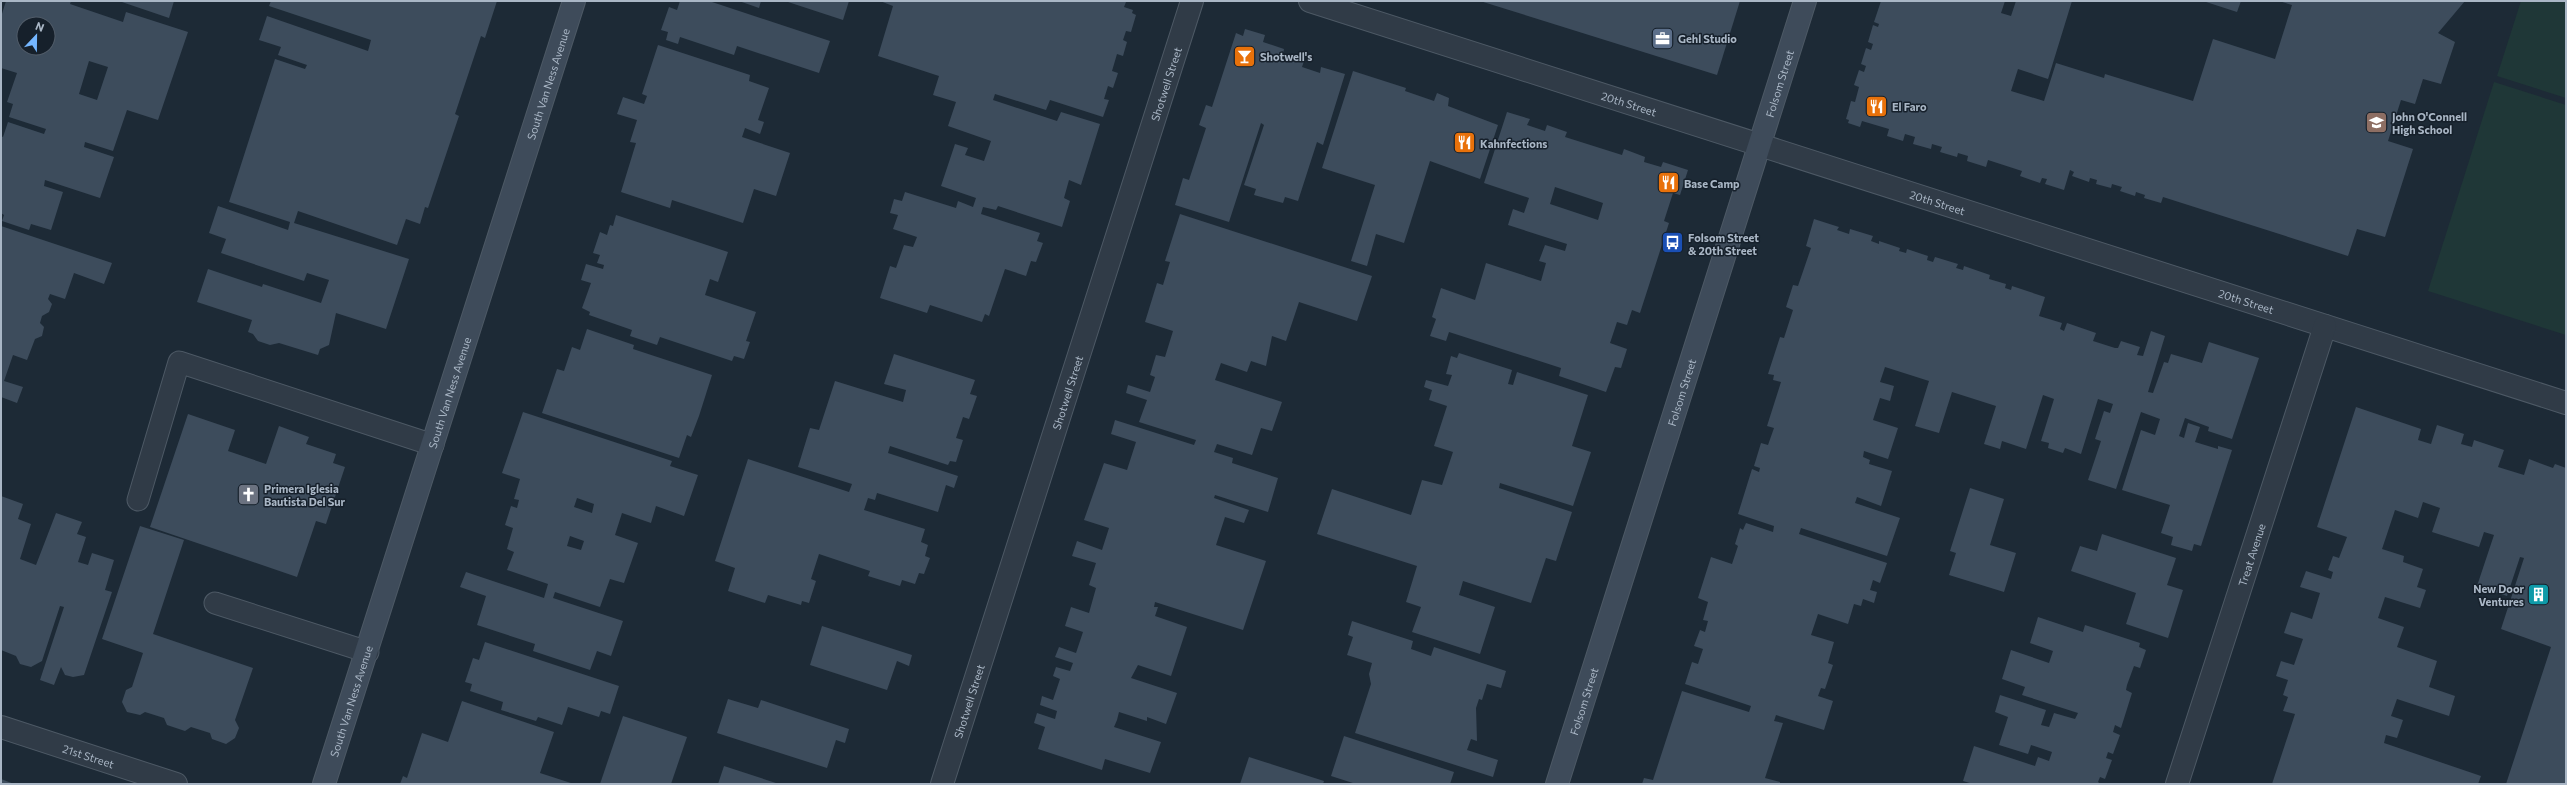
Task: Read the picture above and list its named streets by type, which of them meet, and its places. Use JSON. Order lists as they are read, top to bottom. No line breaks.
{"streets":{"main road":["South Van Ness Avenue","Folsom Street"],"street":["Shotwell Street","20th Street","Treat Avenue","21st Street"]},"crossings":[["Folsom Street","20th Street"],["20th Street","Treat Avenue"]],"places":{"office":["Gehl Studio"],"bar":["Shotwell's"],"restaurant":["El Faro","Kahnfections","Base Camp"],"school or university":["John O'Connell High School"],"bus stop":["Folsom Street & 20th Street"],"church":["Primera Iglesia Bautista Del Sur"],"building":["New Door Ventures"]},"north":"top"}
